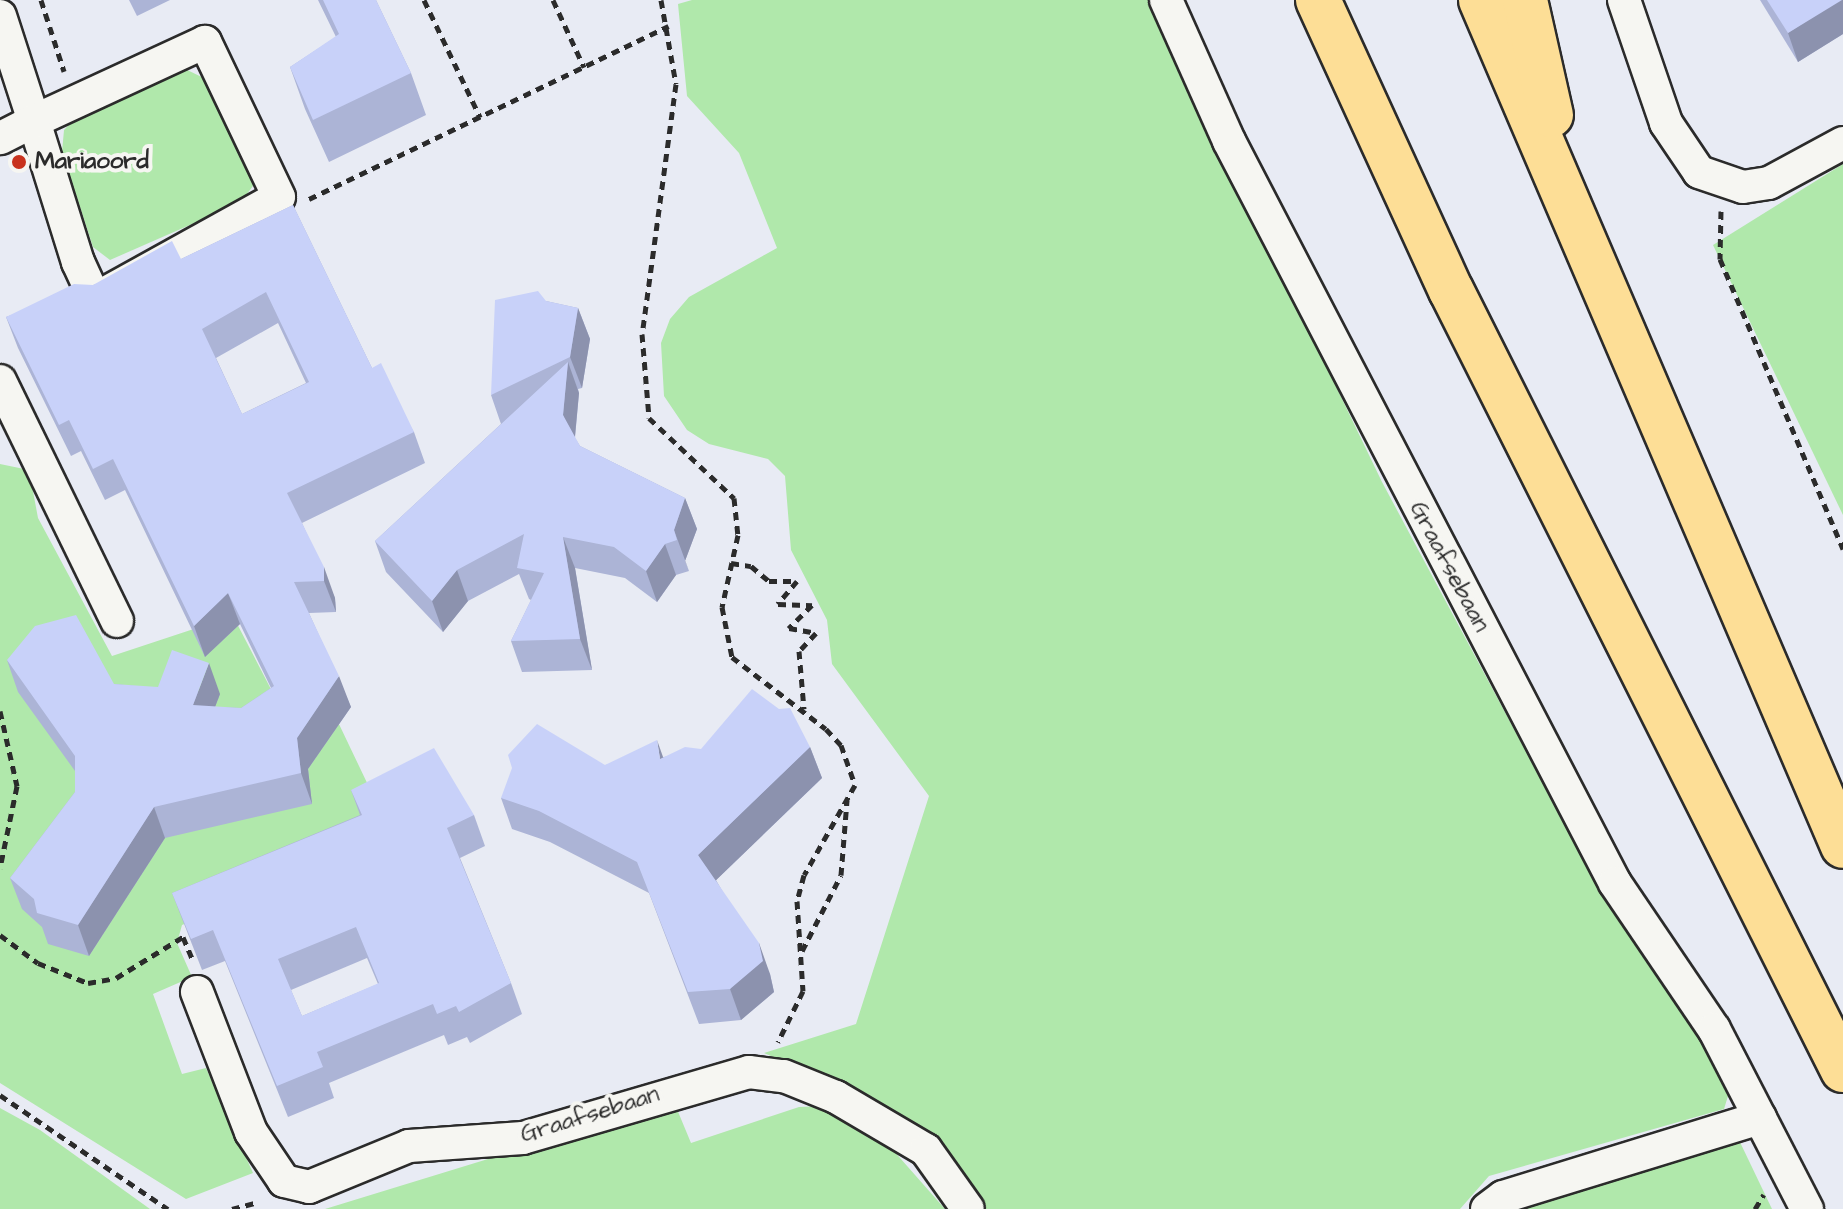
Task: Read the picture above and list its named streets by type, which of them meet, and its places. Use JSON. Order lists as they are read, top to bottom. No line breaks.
{"streets":{"street":["Graafsebaan"]},"places":["Mariaoord"]}
